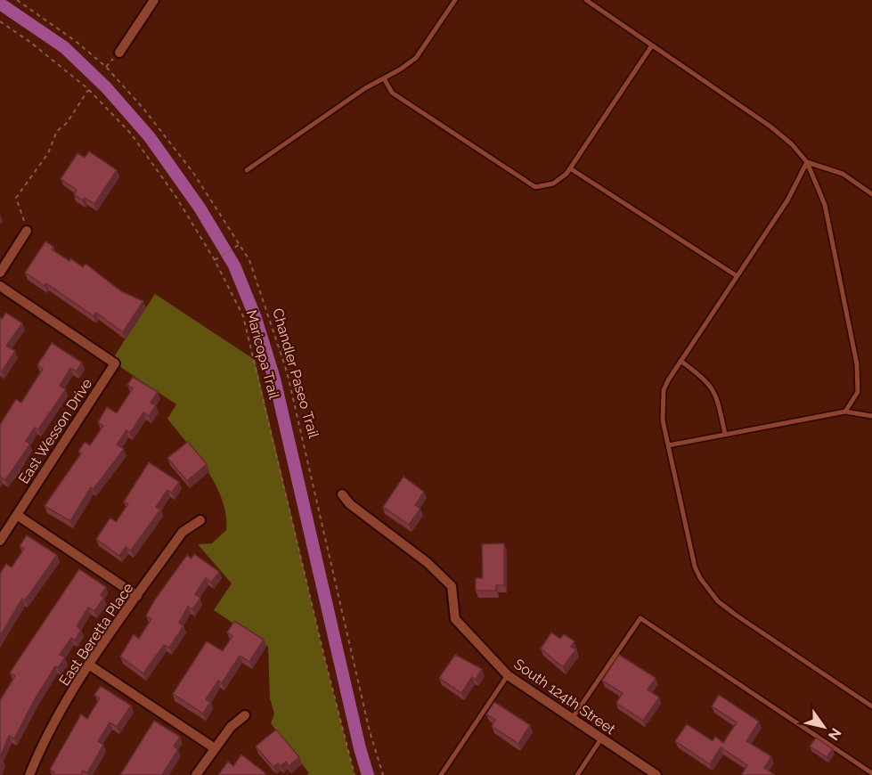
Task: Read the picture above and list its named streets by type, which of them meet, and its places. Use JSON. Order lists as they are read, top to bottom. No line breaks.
{"streets":{"street":["East Wesson Drive","East Beretta Place","South 124th Street"],"path":["Maricopa Trail","Chandler Paseo Trail"]},"north":"bottom right"}
